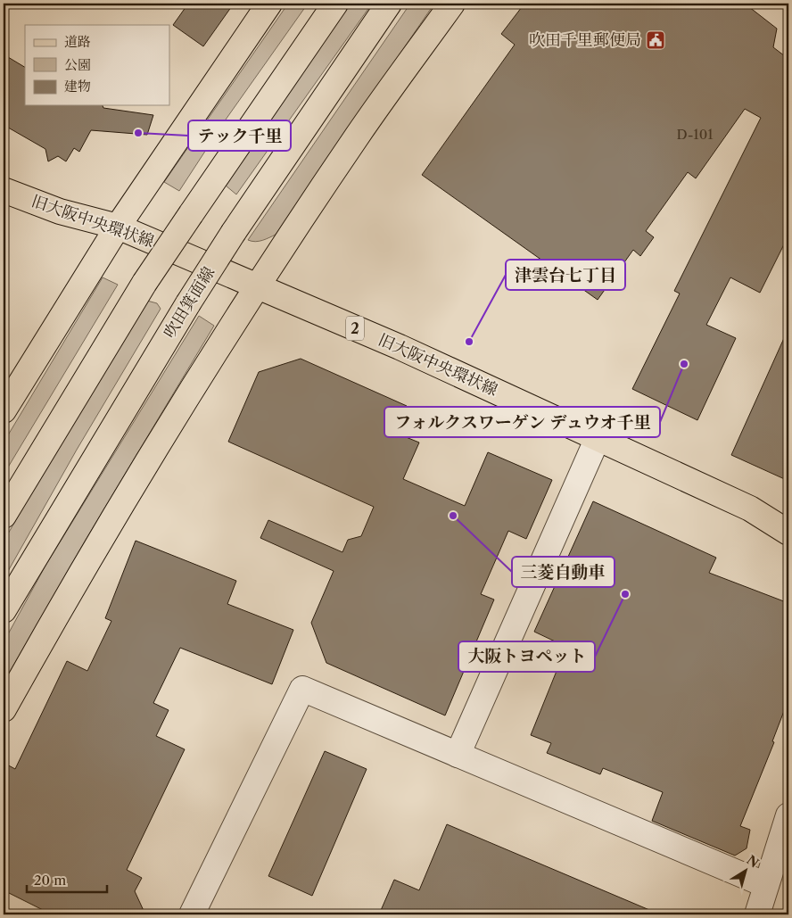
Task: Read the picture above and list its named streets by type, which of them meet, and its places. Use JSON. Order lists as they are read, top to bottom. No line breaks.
{"streets":{"main road":["旧大阪中央環状線","吹田箕面線","2"]},"places":{"public building":["吹田千里郵便局"],"other":["テック千里","津雲台七丁目","フォルクスワーゲン デュウオ千里","三菱自動車","大阪トヨペット"]},"house_numbers":["D-101"],"legend":["道路","公園","建物"],"scale_bar":"20 m","north":"top right"}
